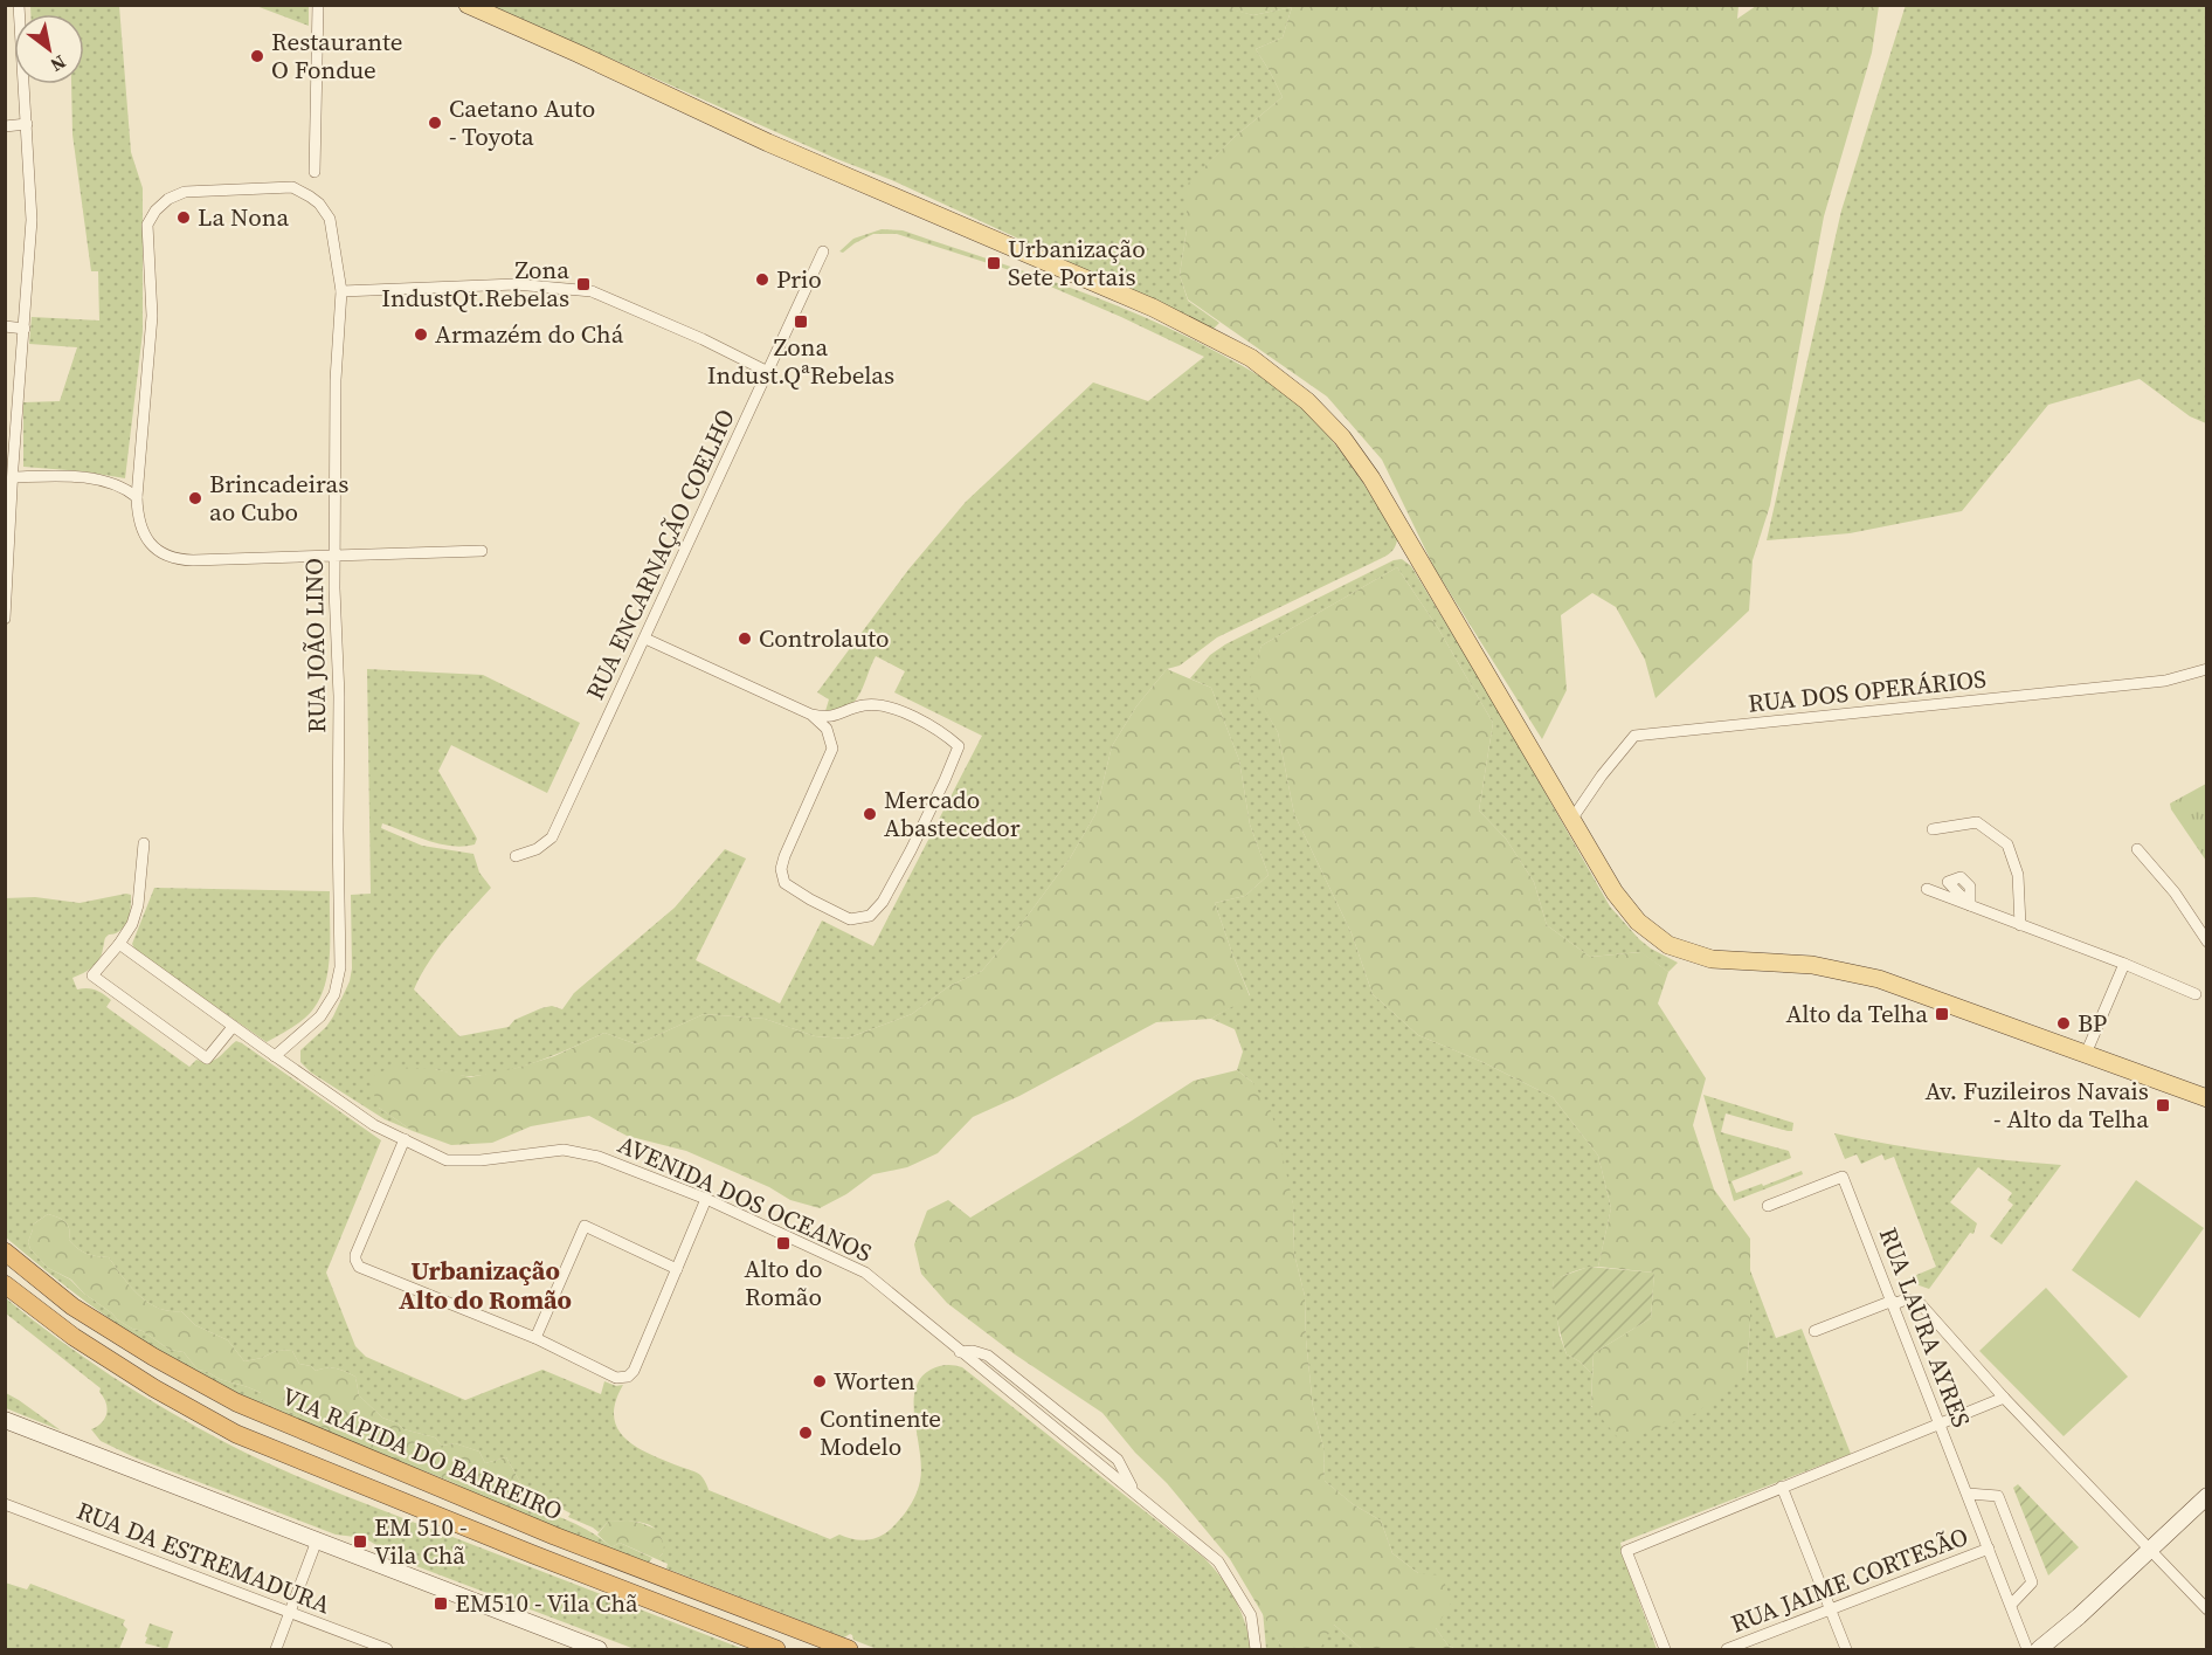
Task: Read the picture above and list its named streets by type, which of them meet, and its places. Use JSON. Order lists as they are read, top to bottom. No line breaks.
{"streets":{"highway":["VIA RÁPIDA DO BARREIRO"],"street":["RUA ENCARNAÇÃO COELHO","RUA JOÃO LINO","RUA DOS OPERÁRIOS","AVENIDA DOS OCEANOS","RUA LAURA AYRES","RUA DA ESTREMADURA","RUA JAIME CORTESÃO"]},"crossings":[["RUA JOÃO LINO","AVENIDA DOS OCEANOS"],["RUA LAURA AYRES","RUA JAIME CORTESÃO"]],"districts":["Urbanização Alto do Romão"],"places":{"other":["Restaurante O Fondue","Caetano Auto - Toyota","La Nona","Prio","Armazém do Chá","Brincadeiras ao Cubo","Controlauto","Mercado Abastecedor","BP","Worten","Continente Modelo"],"transit":["Urbanização Sete Portais","Zona IndustQt.Rebelas","Zona Indust.QªRebelas","Alto da Telha","Av. Fuzileiros Navais - Alto da Telha","Alto do Romão","EM 510 - Vila Chã","EM510 - Vila Chã"]},"north":"bottom right"}
